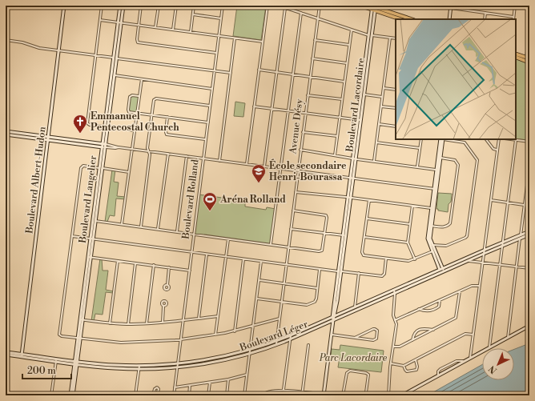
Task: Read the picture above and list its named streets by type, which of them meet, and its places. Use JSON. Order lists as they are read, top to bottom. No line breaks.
{"streets":{"main road":["Boulevard Lacordaire","Boulevard Albert-Hudon","Boulevard Langelier","Boulevard Léger"],"street":["Avenue Désy","Boulevard Rolland"]},"crossings":[["Boulevard Lacordaire","Boulevard Léger"],["Avenue Désy","Boulevard Léger"],["Boulevard Albert-Hudon","Boulevard Léger"],["Boulevard Langelier","Boulevard Léger"],["Boulevard Rolland","Boulevard Léger"]],"parks":["Parc Lacordaire"],"places":{"church":["Emmanuel Pentecostal Church"],"school or university":["École secondaire Henri-Bourassa"],"sports":["Aréna Rolland"]},"scale_bar":"200 m","north":"bottom left"}
